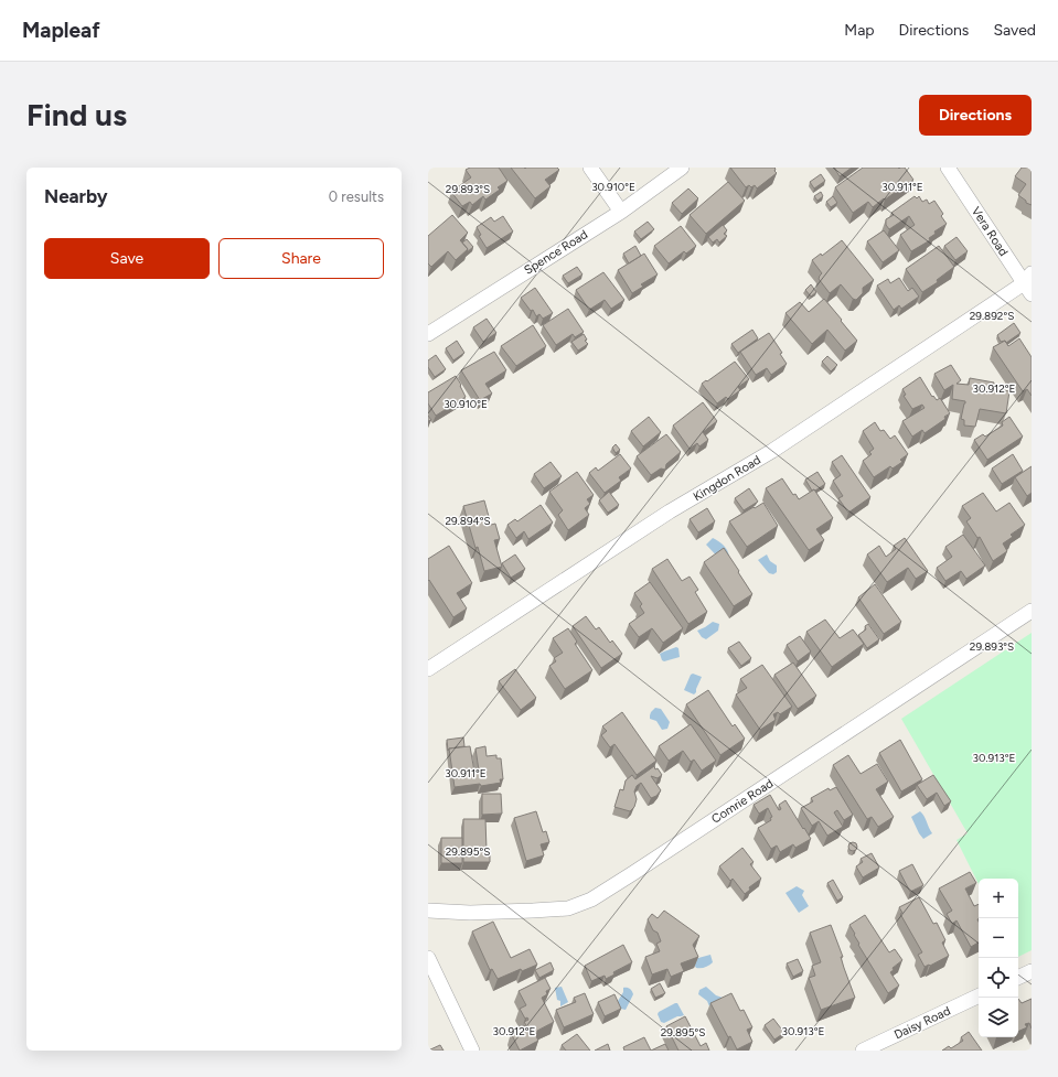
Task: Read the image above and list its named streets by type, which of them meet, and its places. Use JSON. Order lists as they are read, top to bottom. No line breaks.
{"streets":{"street":["Vera Road","Spence Road","Kingdon Road","Comrie Road","Daisy Road"]},"crossings":[["Vera Road","Kingdon Road"]],"page":{"header":"Mapleaf","nav":["Map","Directions","Saved"],"buttons":["Directions",["Save","Share"]],"title":"Find us","heading":["Nearby","0 results"],"map_buttons":["+","−"]},"coordinates":["30.910°E","30.911°E","29.893°S","29.892°S","30.912°E","29.894°S","30.913°E","29.895°S"]}
